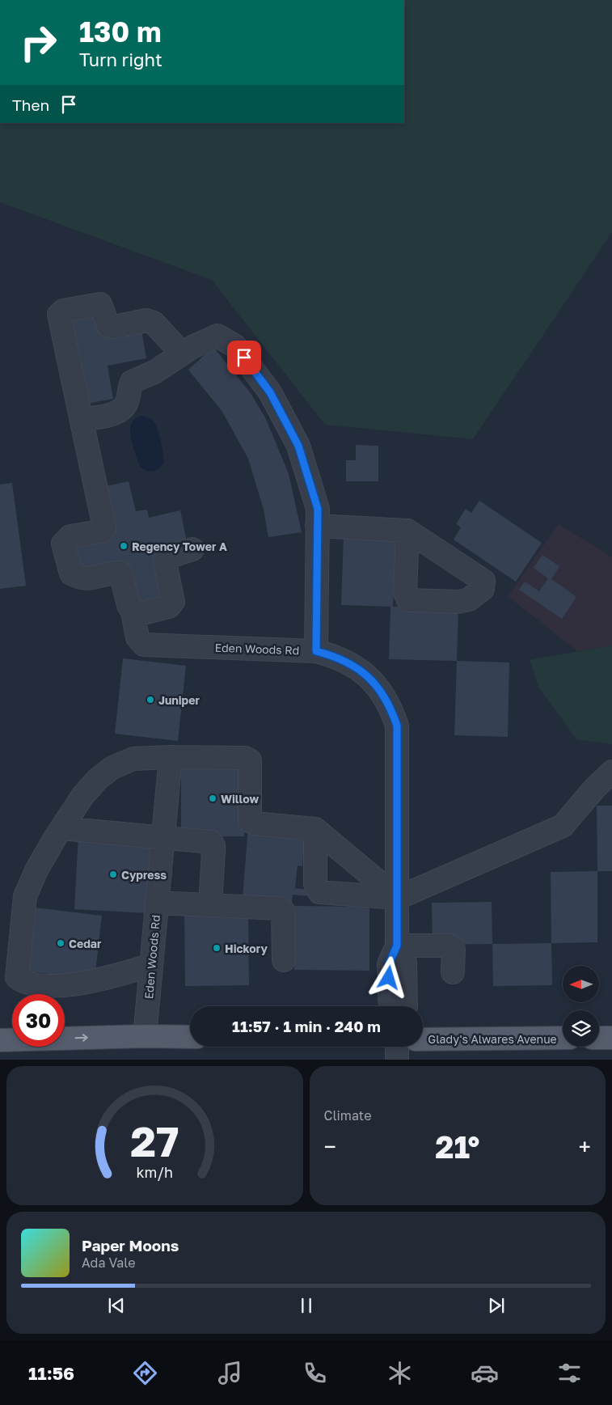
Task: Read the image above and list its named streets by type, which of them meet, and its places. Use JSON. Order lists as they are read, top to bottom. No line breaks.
{"streets":{"main road":["Glady's Alwares Avenue"],"street":["Eden Woods Rd"]},"places":["Regency Tower A","Juniper","Willow","Cypress","Cedar","Hickory"],"north":"left","page":{"turn":["130 m","Turn right"],"then":"Then","limit":"30","trip":"11:57 · 1 min · 240 m","tile":"Climate","heat":["−","21°","+"],"song":["Paper Moons","Ada Vale"],"tabs":"11:56","gauge":["27","km/h"]}}
